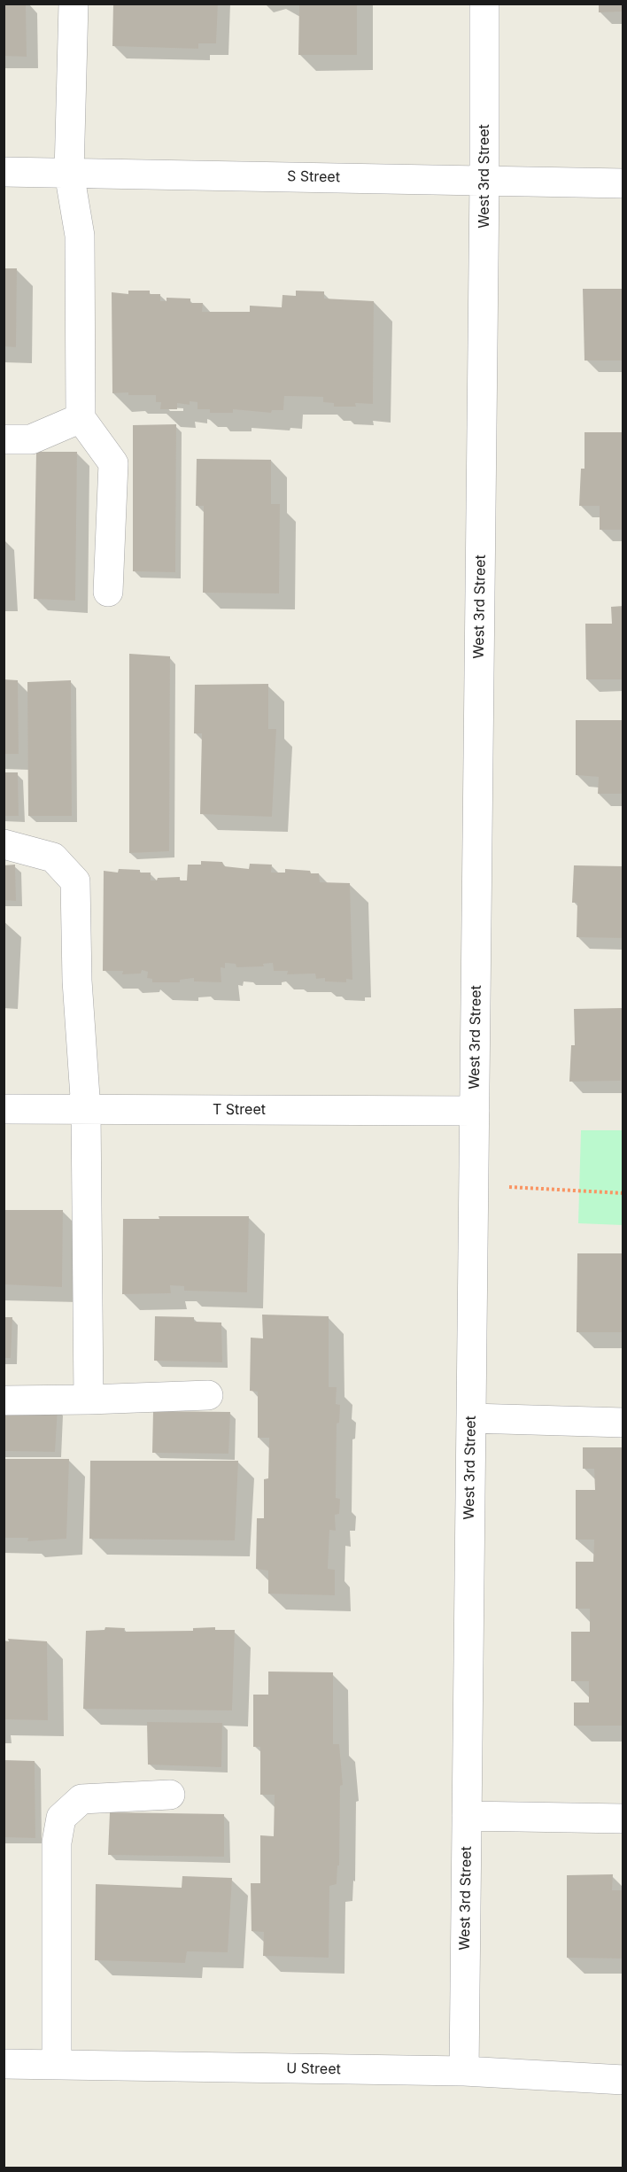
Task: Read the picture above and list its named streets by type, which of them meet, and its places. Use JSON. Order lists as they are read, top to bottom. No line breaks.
{"streets":{"street":["West 3rd Street","S Street","T Street","U Street"]},"crossings":[["West 3rd Street","S Street"],["West 3rd Street","T Street"],["West 3rd Street","U Street"]]}
